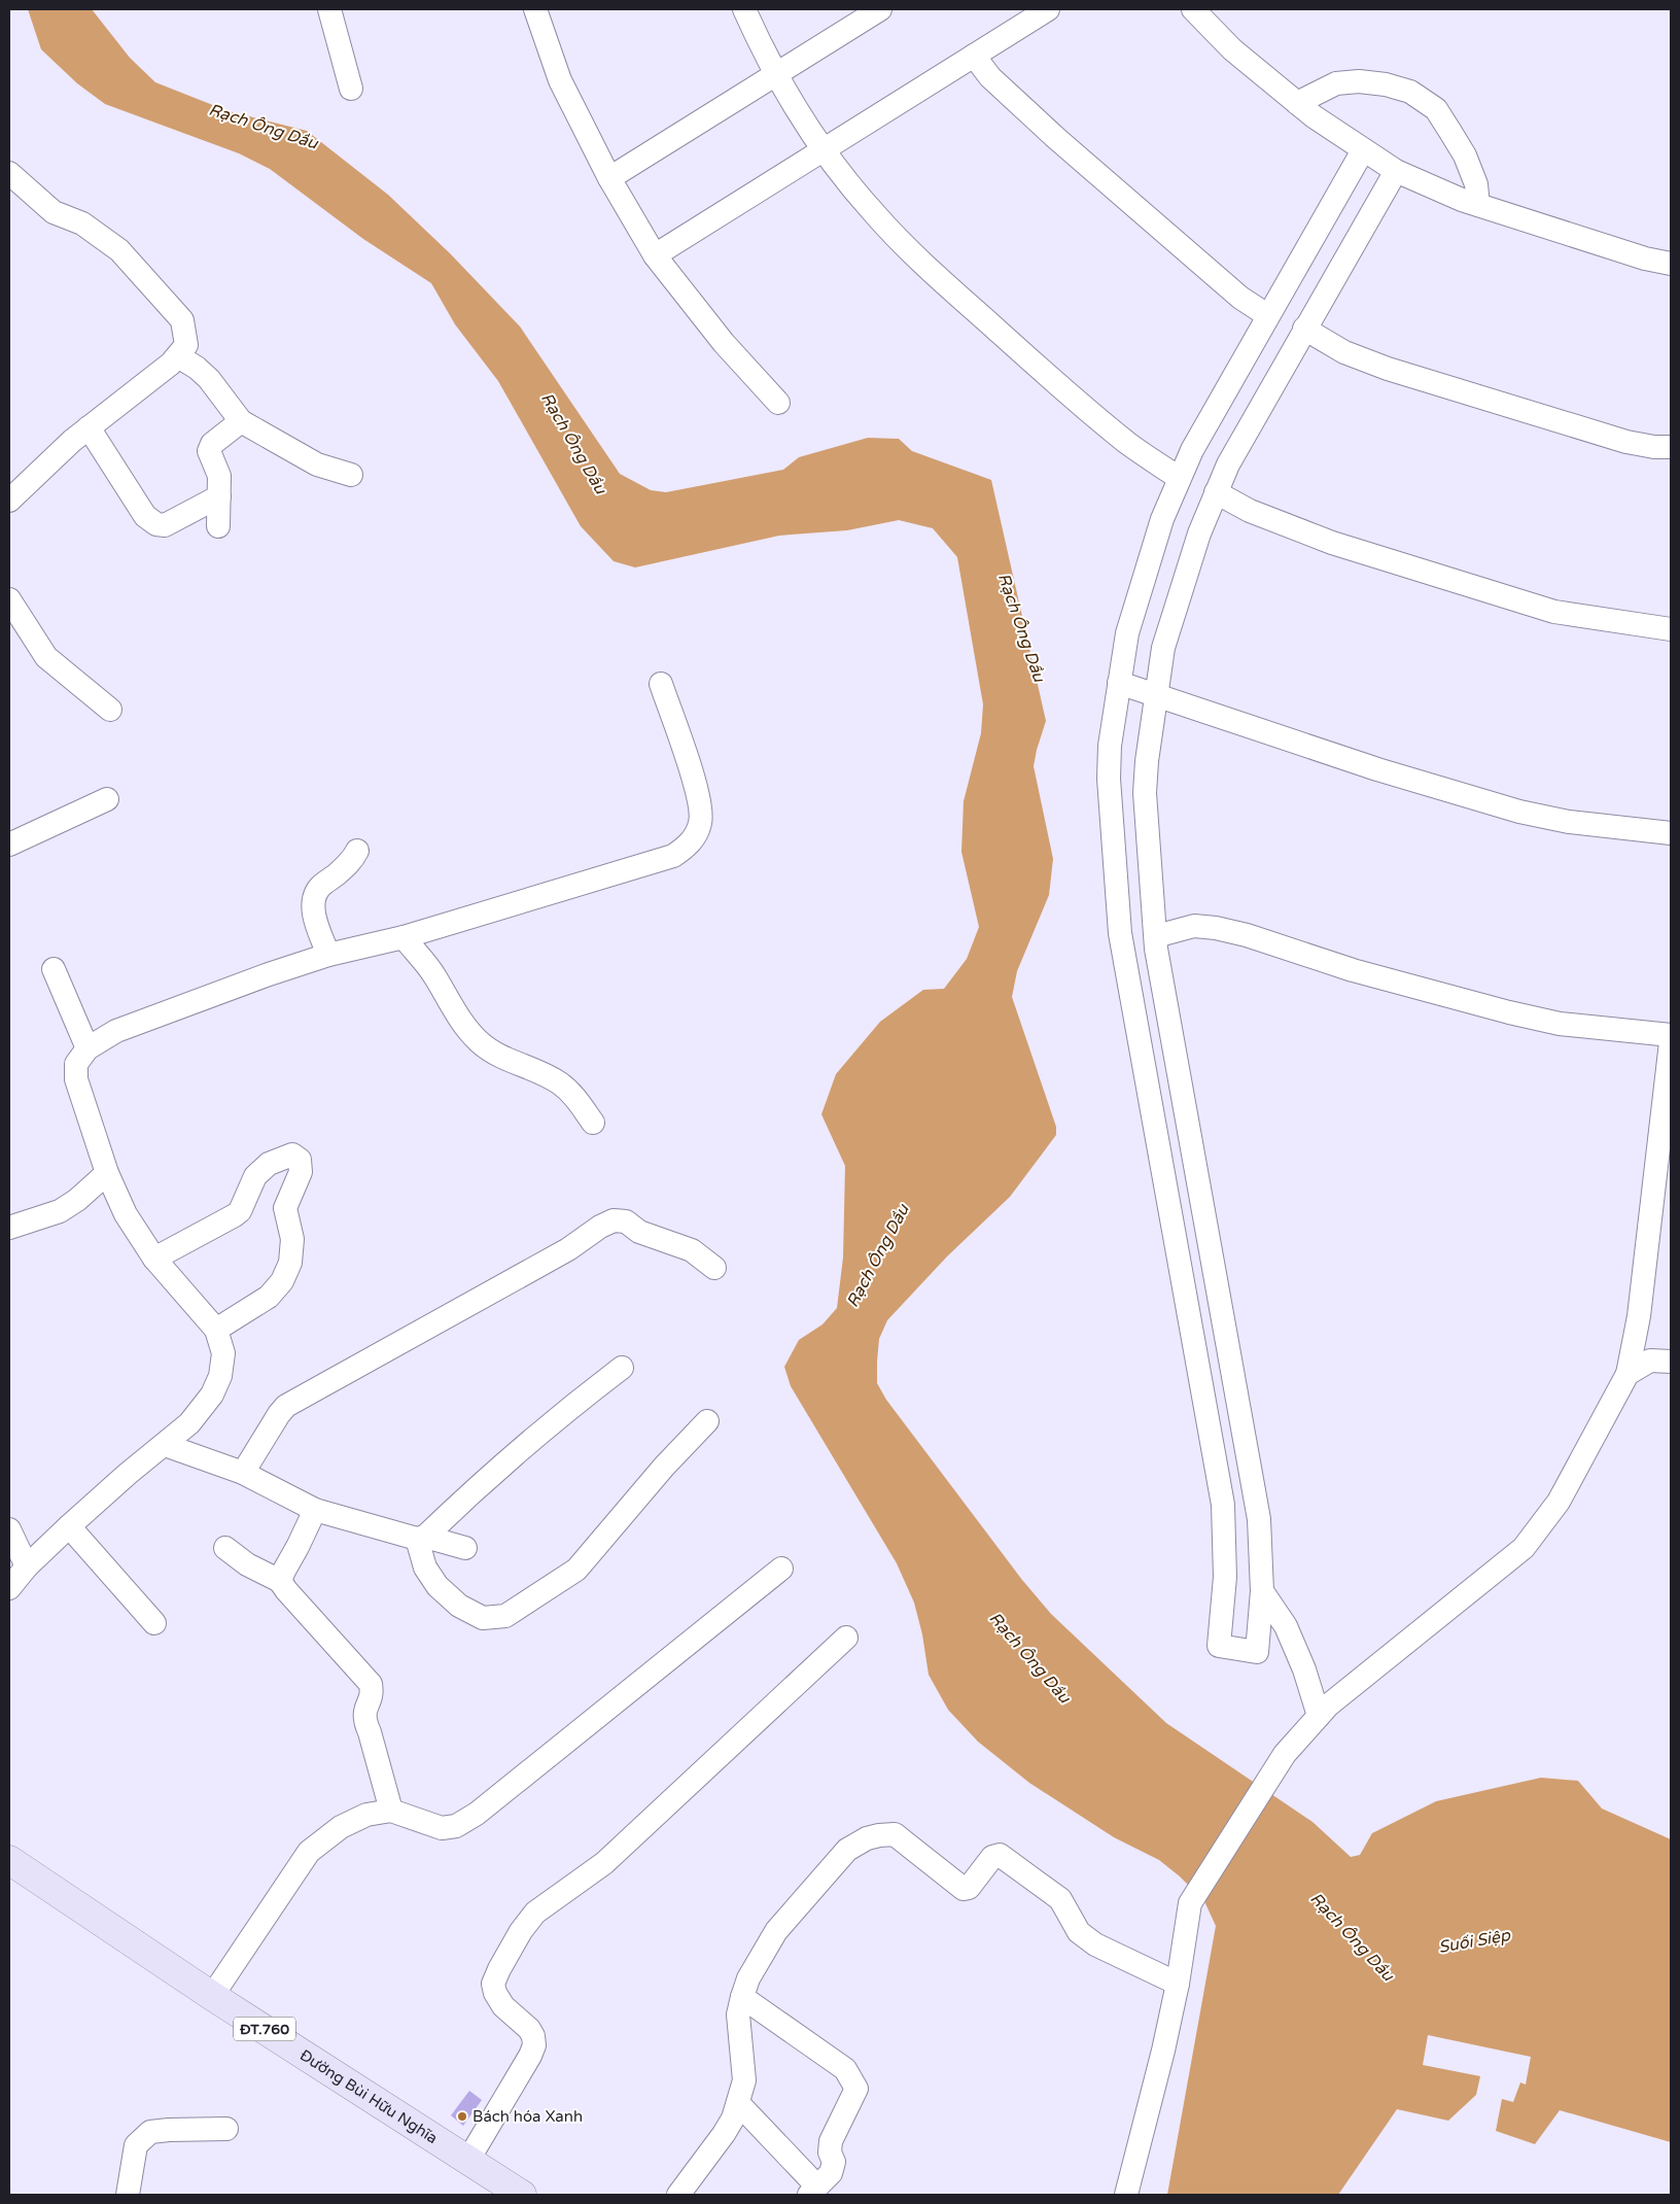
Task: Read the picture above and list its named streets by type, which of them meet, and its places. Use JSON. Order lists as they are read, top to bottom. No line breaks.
{"streets":{"main road":["ĐT.760","Đường Bùi Hữu Nghĩa"]},"water":["Rạch Ông Dầu","Suối Siệp"],"places":["Bách hóa Xanh"]}
